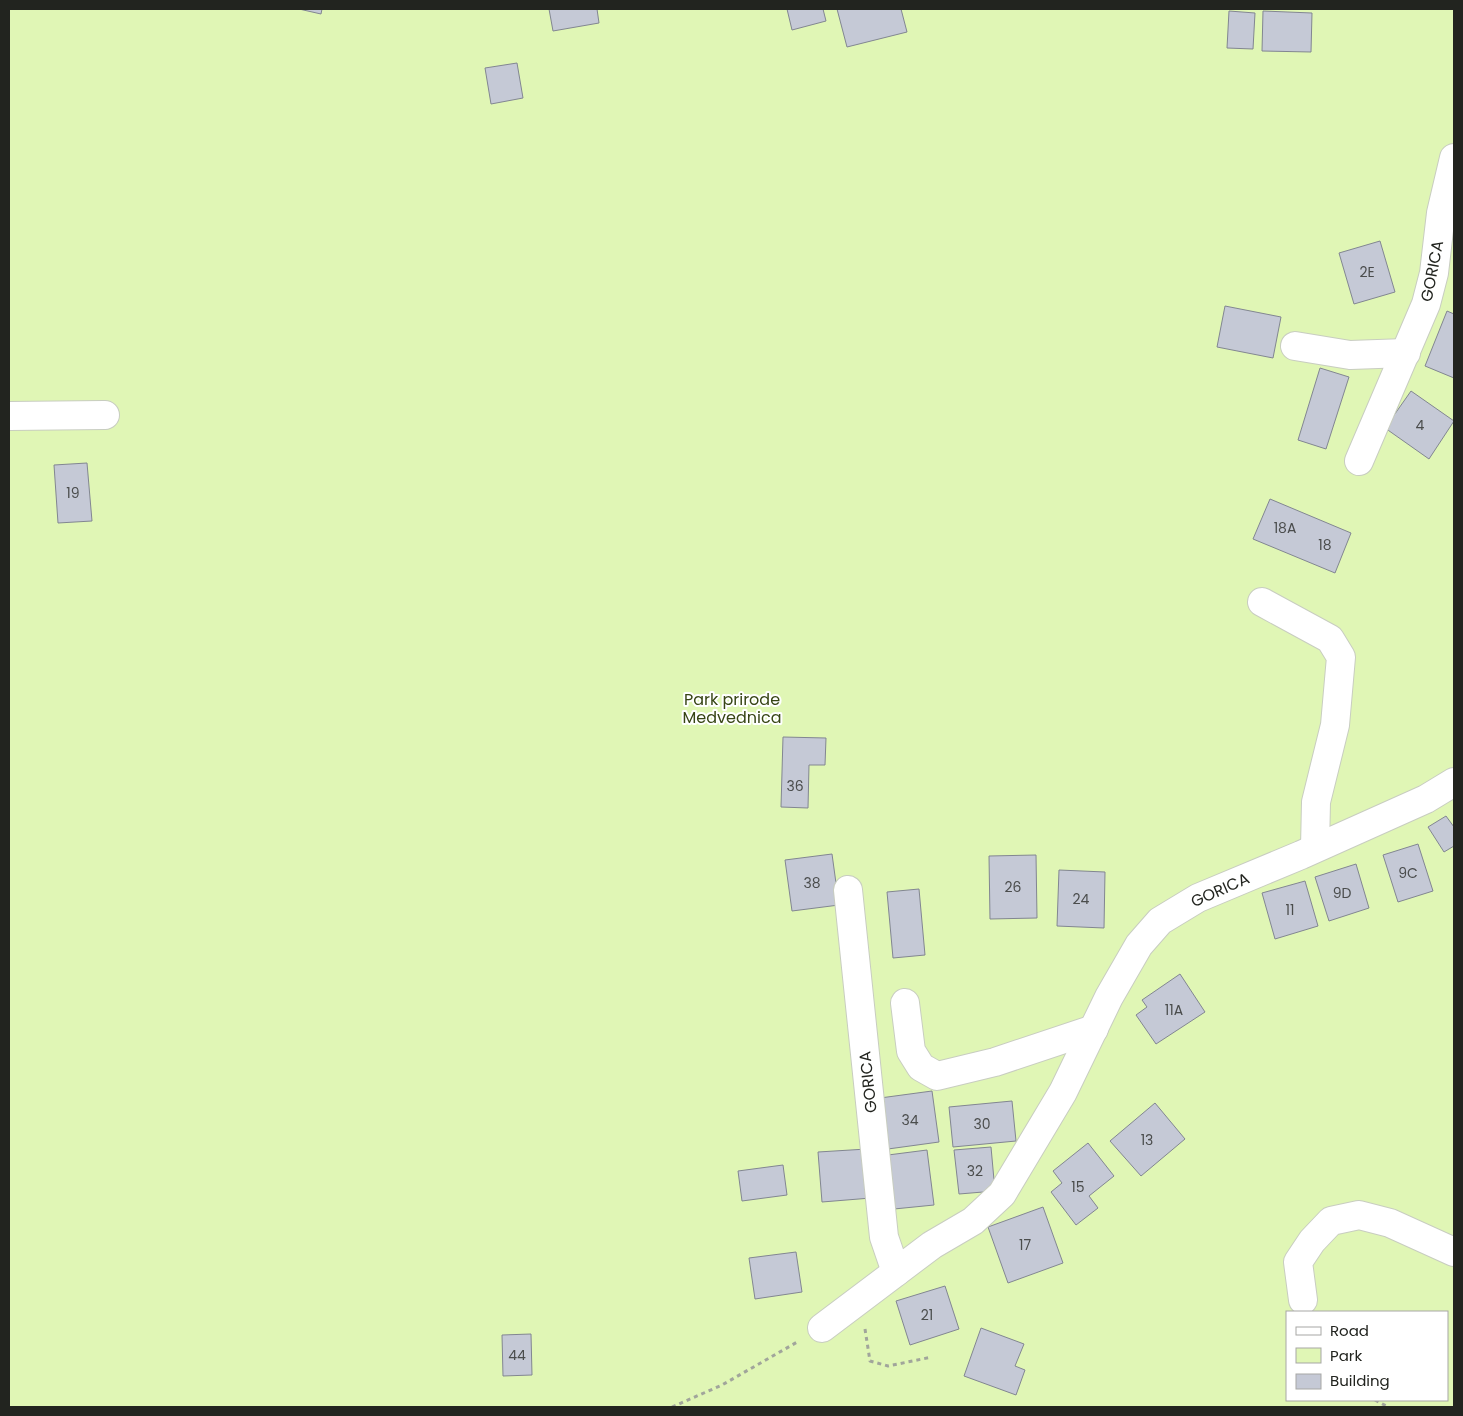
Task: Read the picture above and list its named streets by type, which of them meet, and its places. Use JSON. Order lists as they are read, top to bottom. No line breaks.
{"streets":{"street":["GORICA"]},"parks":["Park prirode Medvednica"],"house_numbers":["2E","4","19","18A","18","36","9C","38","26","9D","24","11","11A","34","30","13","32","15","17","21","44"],"legend":["Road","Park","Building"]}
